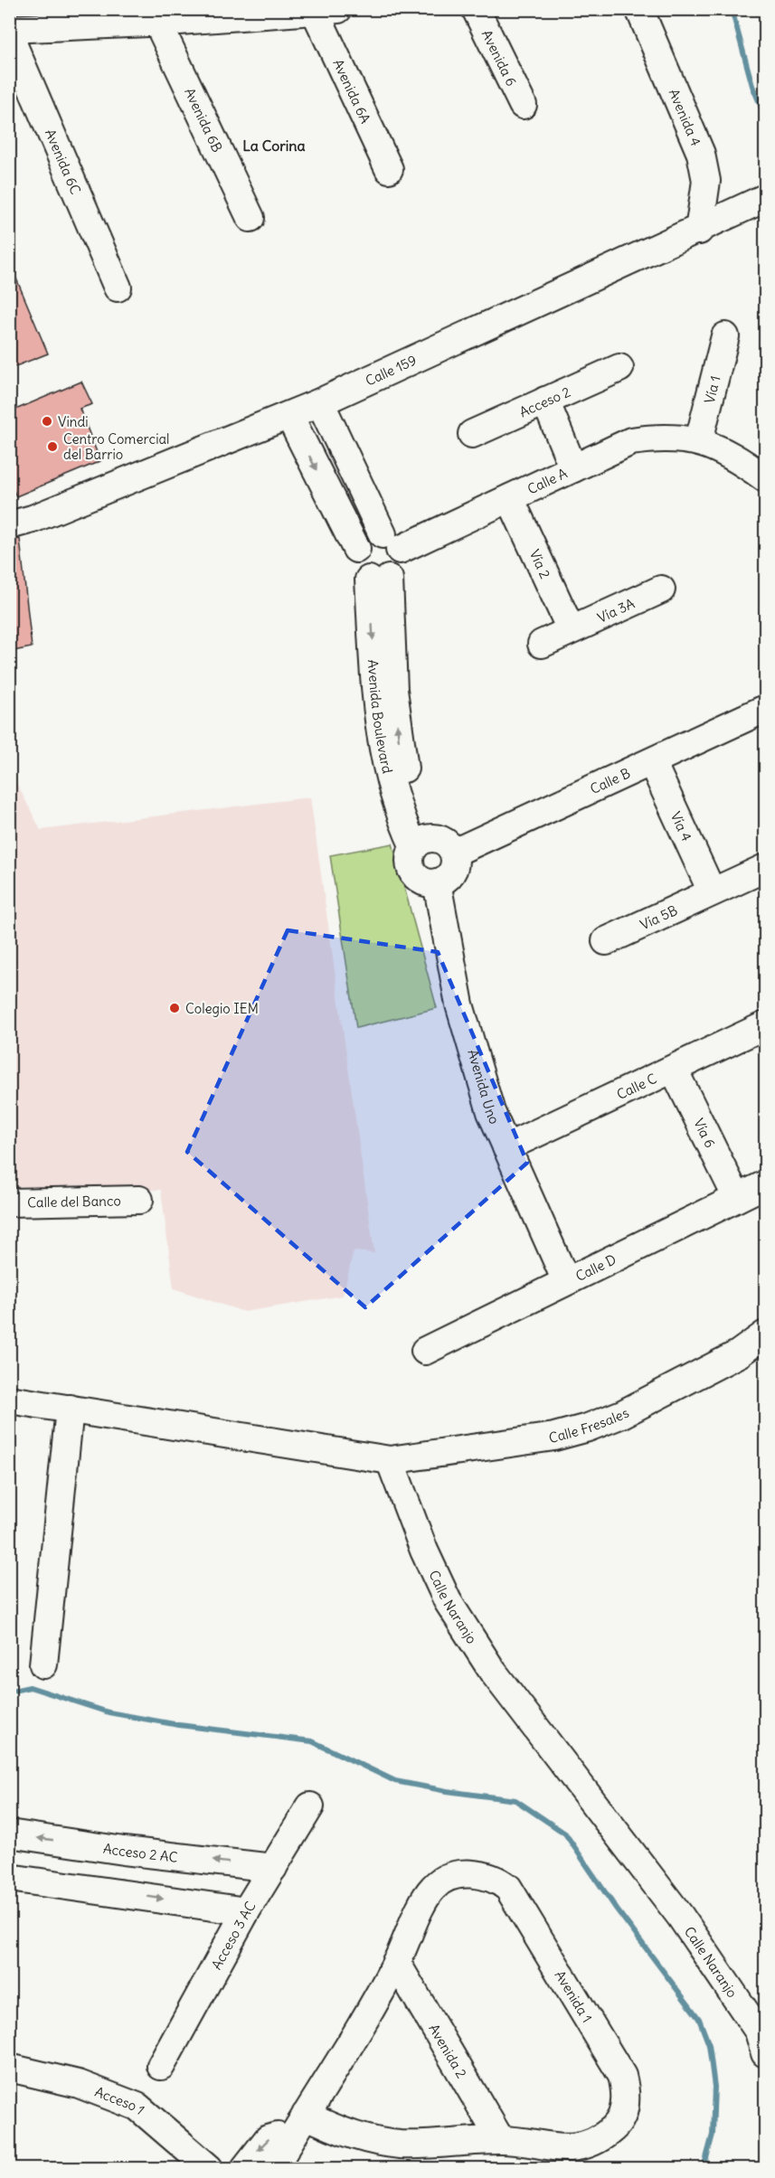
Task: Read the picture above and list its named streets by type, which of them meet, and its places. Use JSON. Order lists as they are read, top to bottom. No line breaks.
{"streets":{"street":["Avenida 6","Avenida 6A","Avenida 4","Avenida 6B","Avenida 6C","Calle 159","Vía 1","Acceso 2","Calle A","Vía 2","Vía 3A","Avenida Boulevard","Calle B","Vía 4","Vía 5B","Calle C","Avenida Uno","Vía 6","Calle del Banco","Calle D","Calle Fresales","Calle Naranjo","Acceso 2 AC","Acceso 3 AC","Avenida 1","Avenida 2","Acceso 1"]},"crossings":[["Avenida 4","Calle 159"],["Vía 1","Calle A"],["Calle A","Vía 2"],["Calle A","Avenida Boulevard"],["Vía 2","Vía 3A"],["Avenida Boulevard","Calle B"],["Avenida Boulevard","Avenida Uno"],["Calle B","Vía 4"],["Calle B","Avenida Uno"],["Vía 4","Vía 5B"],["Calle C","Avenida Uno"],["Calle C","Vía 6"],["Avenida Uno","Calle D"],["Vía 6","Calle D"],["Calle Fresales","Calle Naranjo"],["Acceso 2 AC","Acceso 3 AC"],["Avenida 1","Avenida 2"]],"districts":["La Corina"],"places":["Vindi","Centro Comercial del Barrio","Colegio IEM"]}
